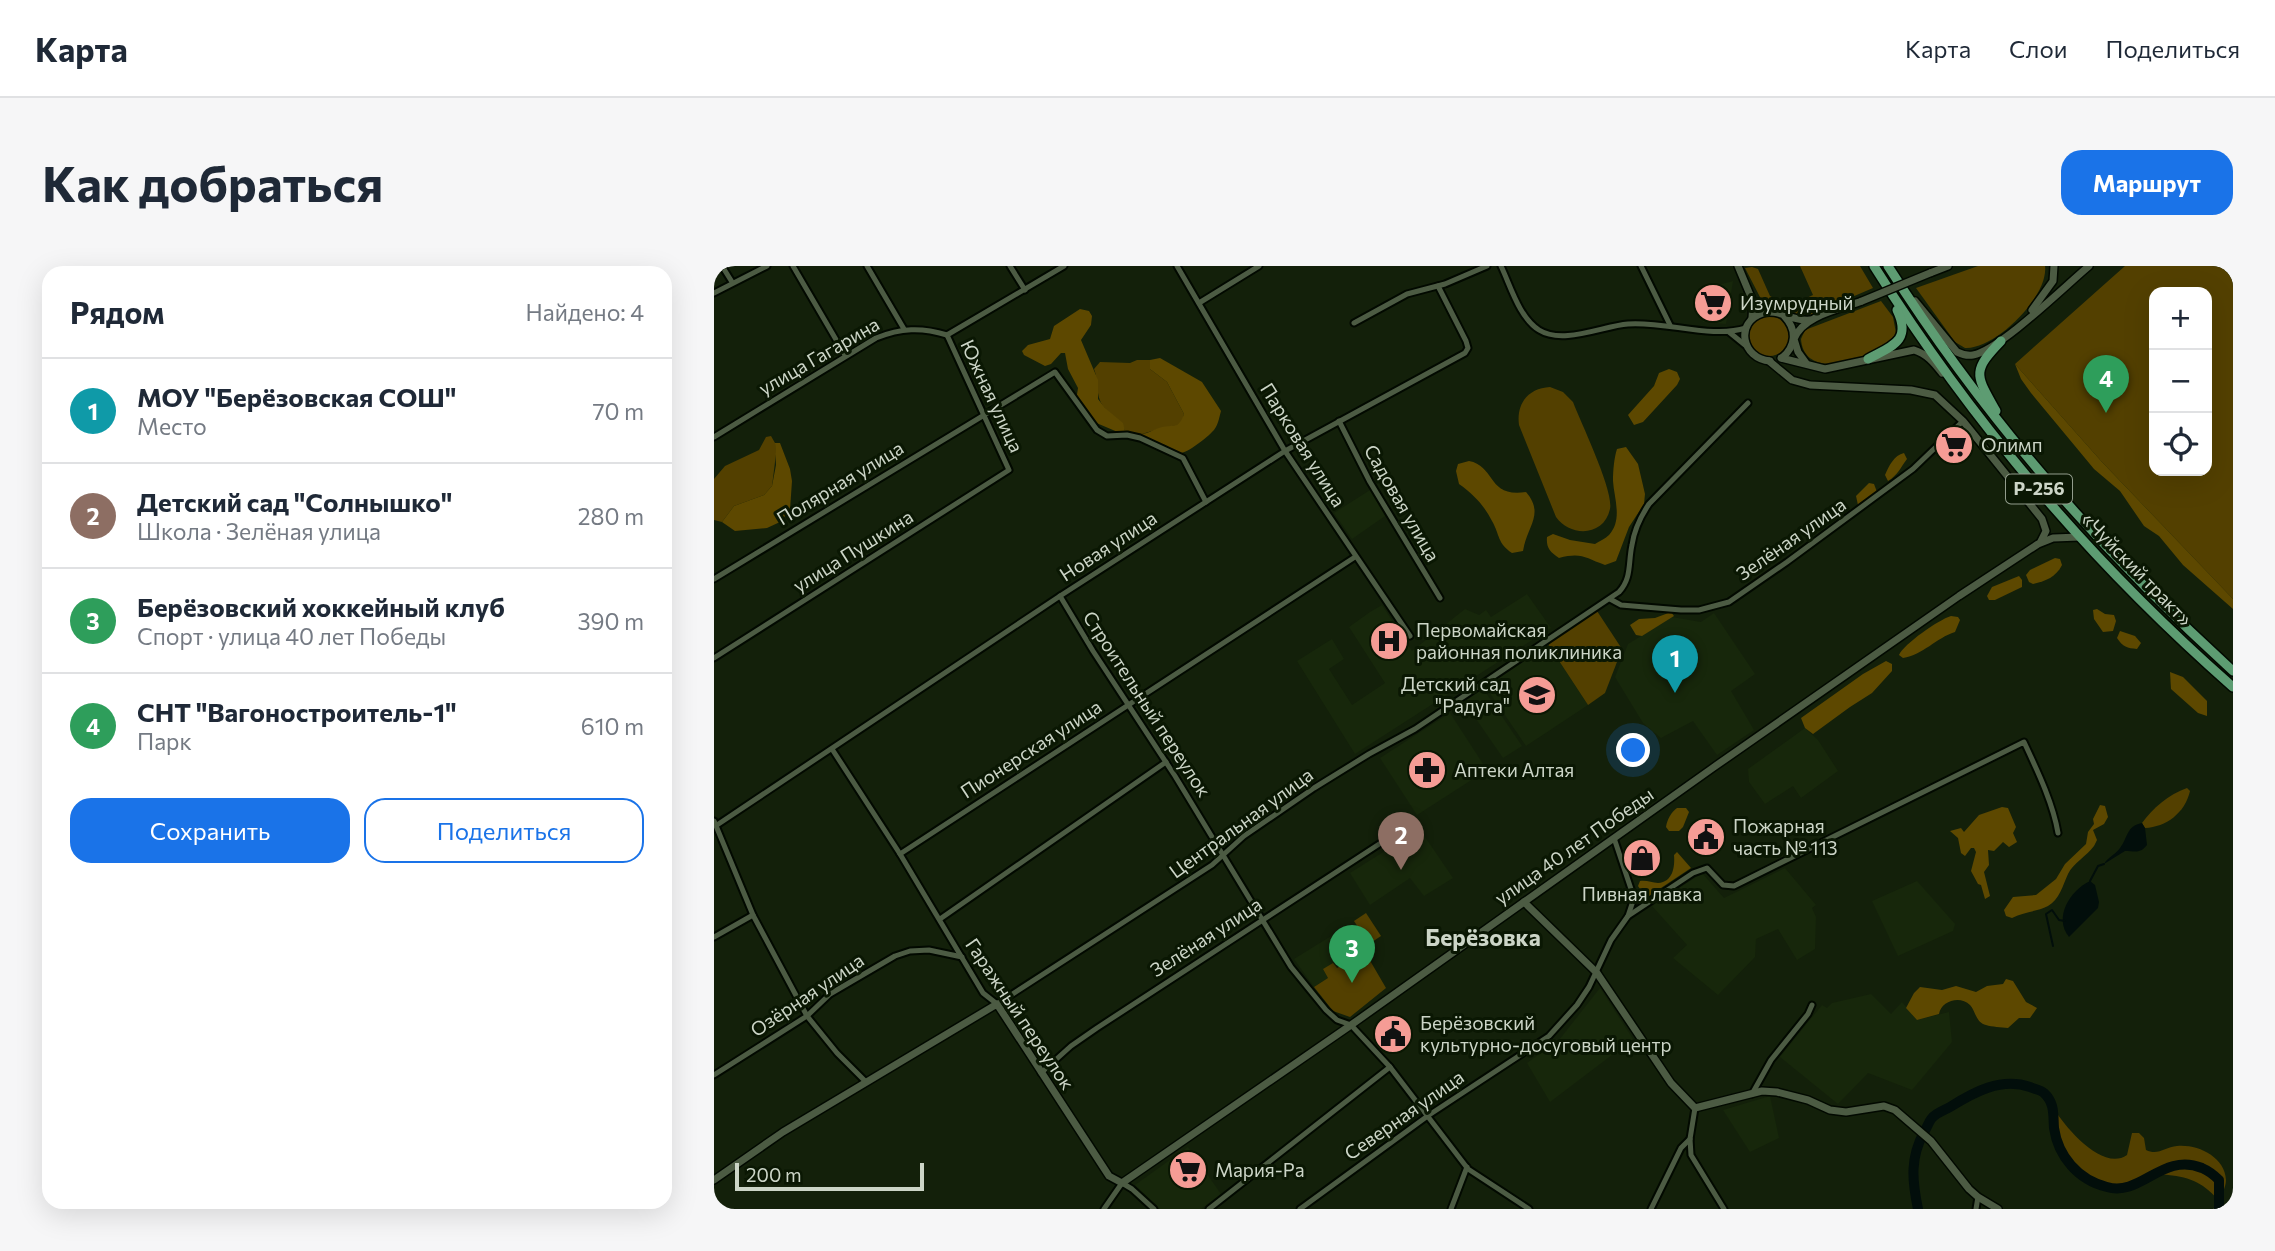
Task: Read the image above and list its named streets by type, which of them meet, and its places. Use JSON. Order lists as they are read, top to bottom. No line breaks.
{"streets":{"highway":["Р-256","«Чуйский тракт»"],"street":["улица Гагарина","Южная улица","Парковая улица","Полярная улица","Садовая улица","Зелёная улица","Новая улица","улица Пушкина","Строительный переулок","Пионерская улица","Центральная улица","улица 40 лет Победы","Озёрная улица","Гаражный переулок","Северная улица"]},"crossings":[["улица Гагарина","Южная улица"],["Южная улица","Полярная улица"],["Южная улица","улица Пушкина"],["Парковая улица","Новая улица"],["Парковая улица","Пионерская улица"],["Полярная улица","Новая улица"],["Садовая улица","Новая улица"],["Зелёная улица","Строительный переулок"],["Зелёная улица","Центральная улица"],["Зелёная улица","Гаражный переулок"],["Новая улица","Строительный переулок"],["Новая улица","Гаражный переулок"],["Строительный переулок","Пионерская улица"],["Строительный переулок","Центральная улица"],["Строительный переулок","улица 40 лет Победы"],["Строительный переулок","Северная улица"],["Пионерская улица","Гаражный переулок"],["Центральная улица","Гаражный переулок"],["улица 40 лет Победы","Гаражный переулок"],["Озёрная улица","Гаражный переулок"]],"districts":["Берёзовка"],"places":{"supermarket":["Изумрудный","Олимп","Мария-Ра"],"hospital":["Первомайская районная поликлиника"],"school or university":["Детский сад \"Радуга\""],"pharmacy":["Аптеки Алтая"],"public building":["Пожарная часть № 113","Берёзовский культурно-досуговый центр"],"shop":["Пивная лавка"]},"scale_bar":"200 m","page":{"header":"Карта","nav":["Карта","Слои","Поделиться"],"buttons":["Маршрут",["Сохранить","Поделиться"]],"title":"Как добраться","heading":["Рядом","Найдено: 4"],"map_buttons":["+","−"],"pins":["4","1","2","3"],"list":[{"mark":"1","name":"МОУ \"Берёзовская СОШ\"","note":"Место","value":"70 m"},{"mark":"2","name":"Детский сад \"Солнышко\"","note":"Школа · Зелёная улица","value":"280 m"},{"mark":"3","name":"Берёзовский хоккейный клуб","note":"Спорт · улица 40 лет Победы","value":"390 m"},{"mark":"4","name":"СНТ \"Вагоностроитель-1\"","note":"Парк","value":"610 m"}],"scale":"200 m"}}
